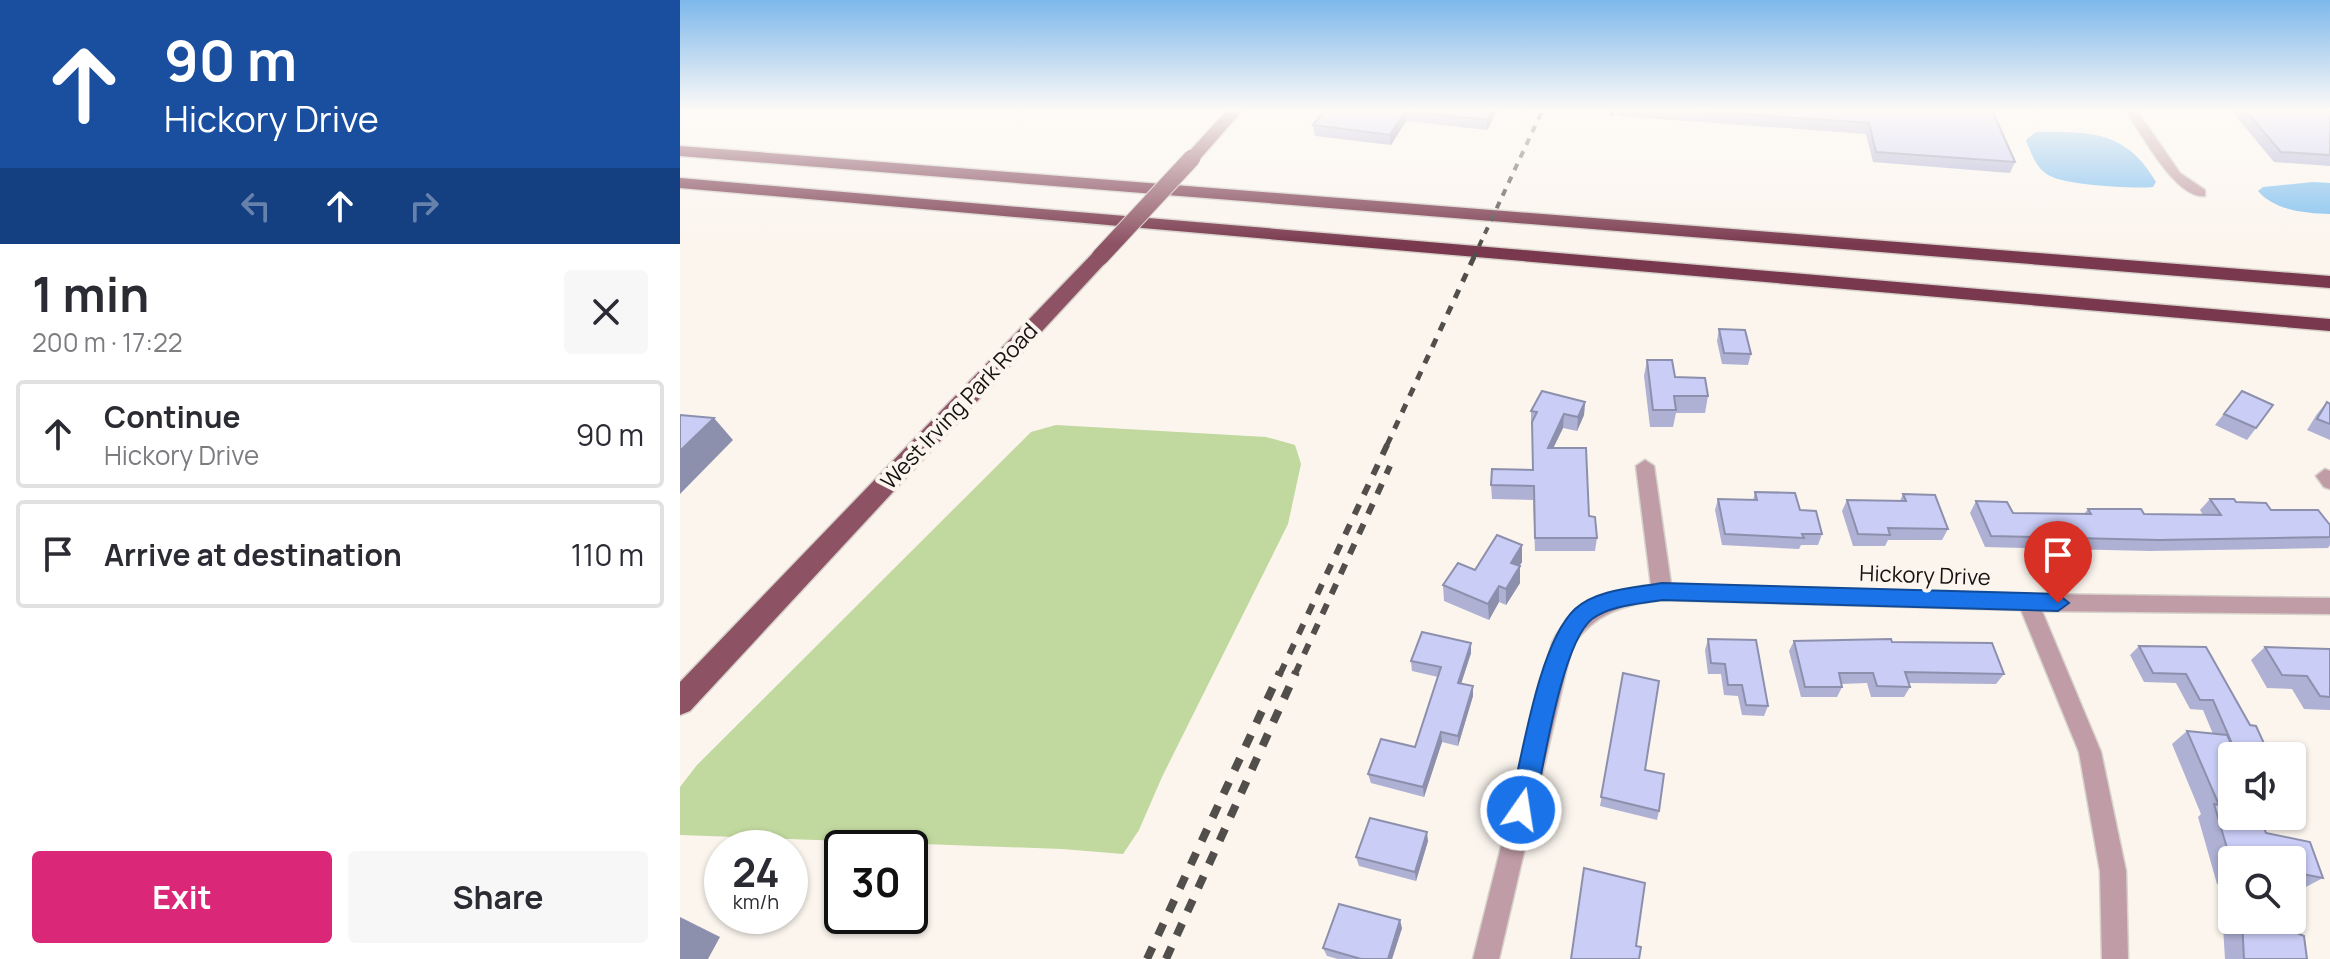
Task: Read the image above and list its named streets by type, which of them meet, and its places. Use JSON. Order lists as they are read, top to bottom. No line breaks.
{"streets":{"main road":["West Irving Park Road"],"street":["Hickory Drive"]},"page":{"turn":["90 m","Hickory Drive"],"heading":["1 min","200 m · 17:22"],"list":[{"name":"Continue","note":"Hickory Drive","value":"90 m"},{"name":"Arrive at destination","value":"110 m"}],"speed":"24 km/h","limit":"30","buttons":["Exit","Share"]}}
